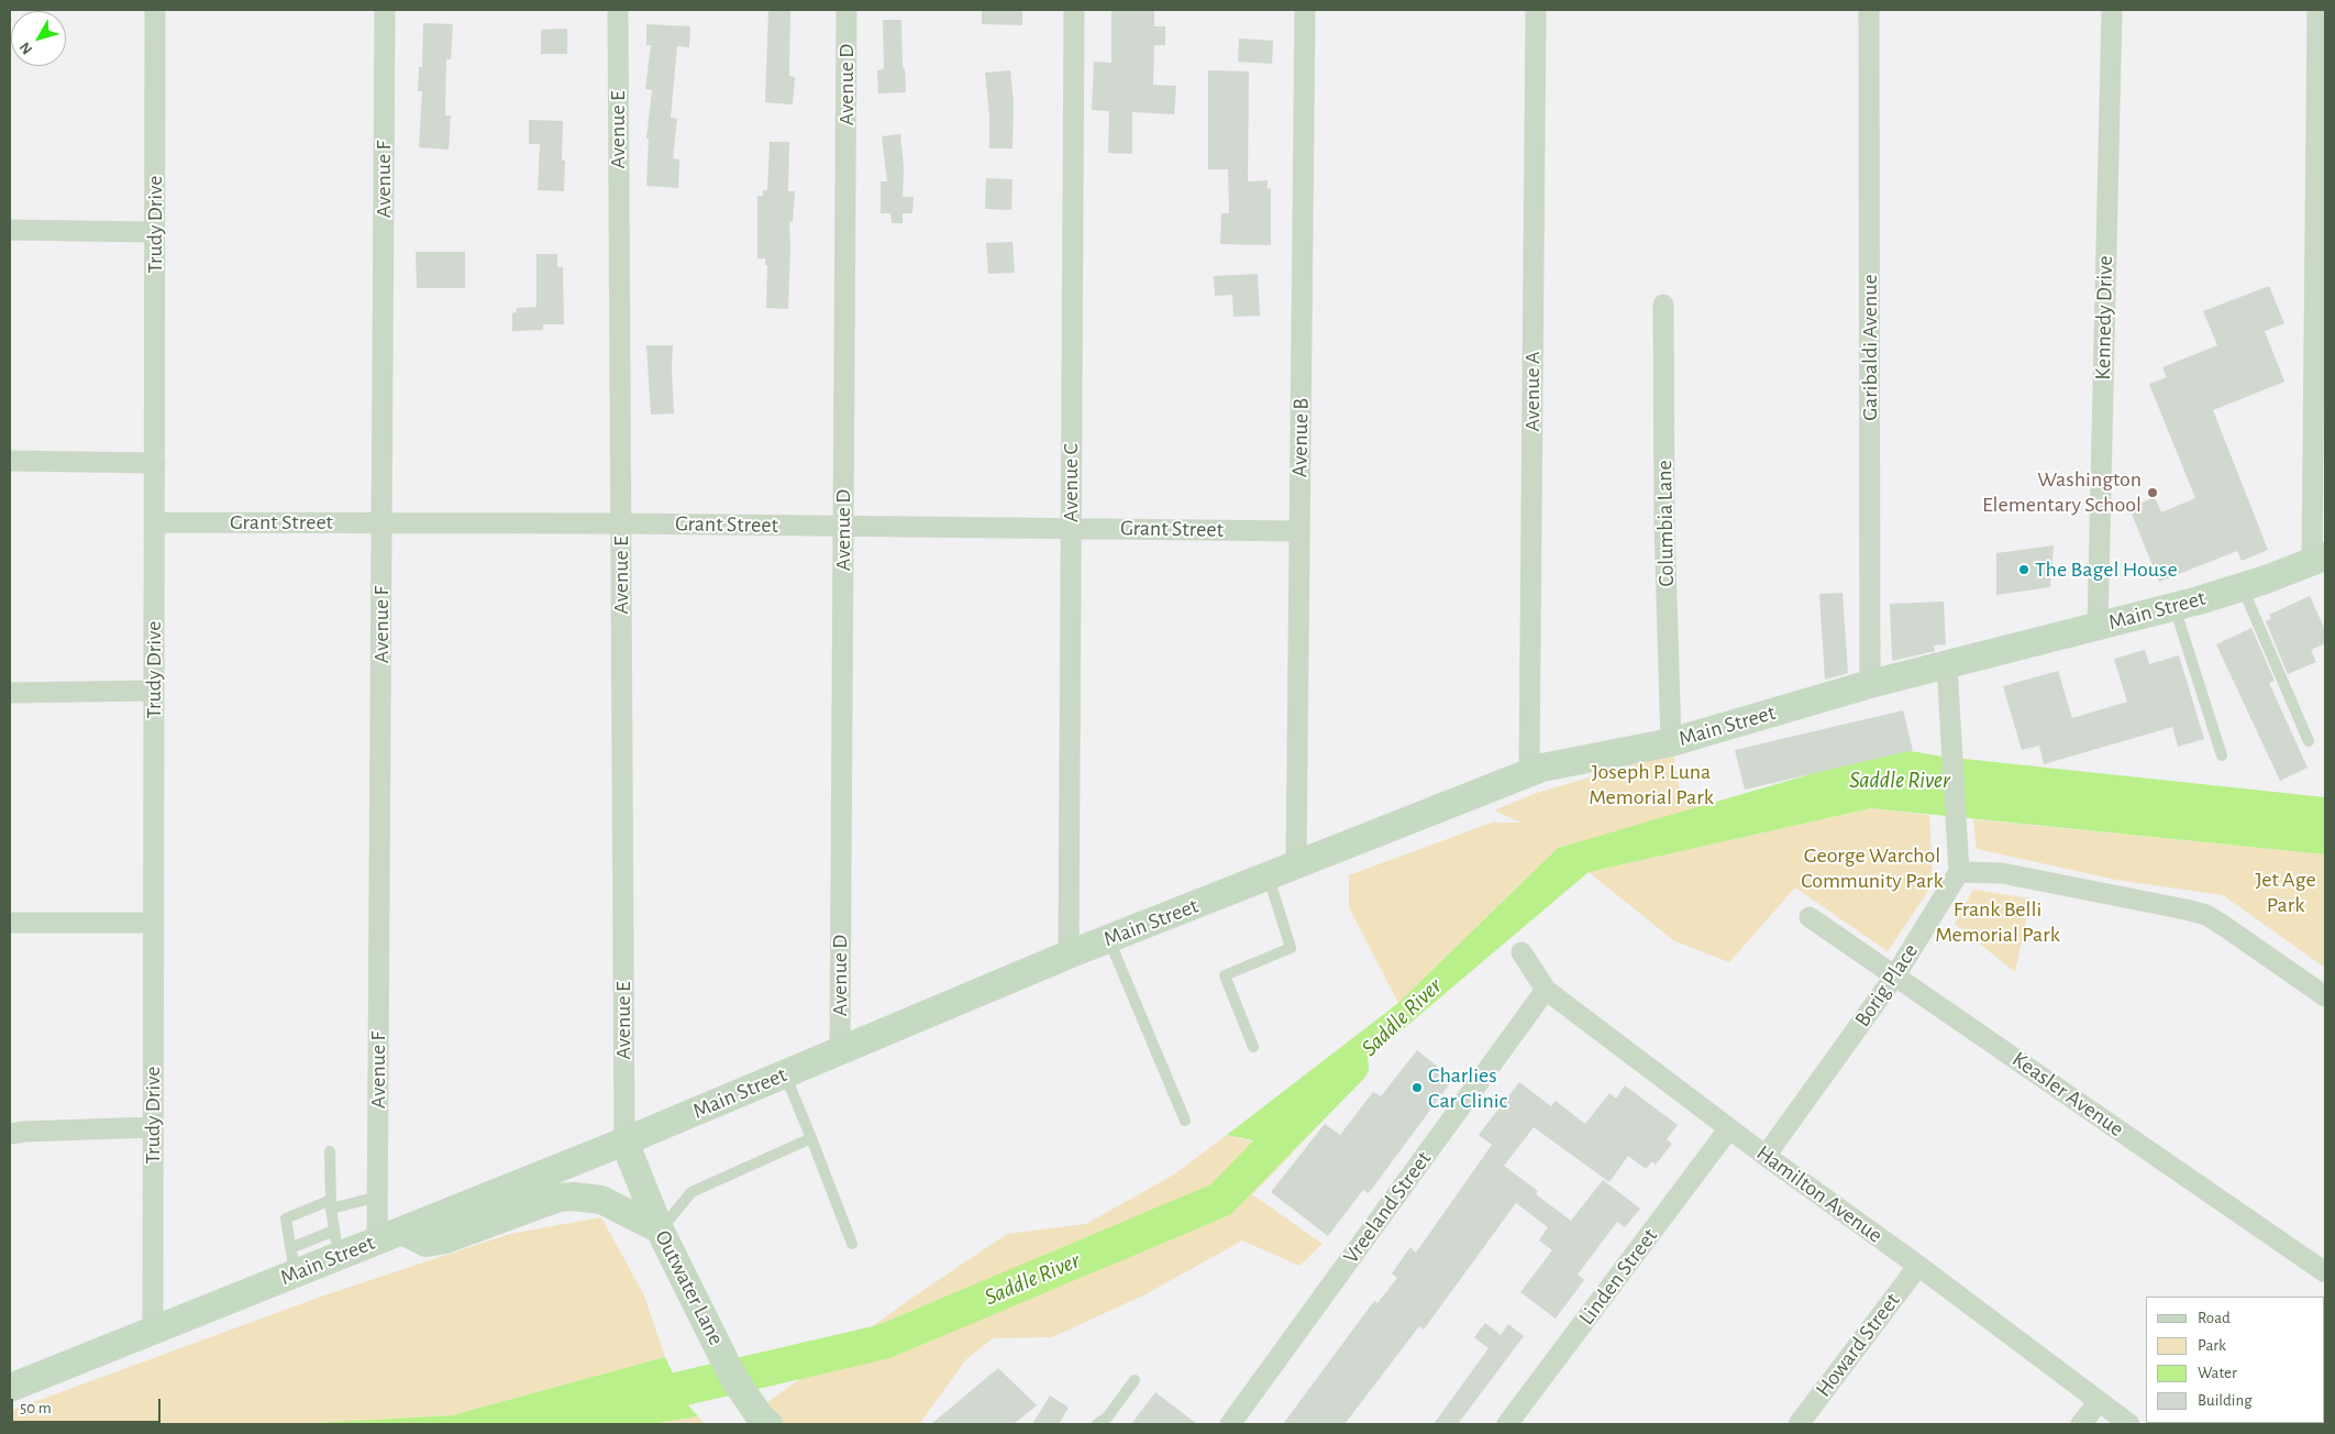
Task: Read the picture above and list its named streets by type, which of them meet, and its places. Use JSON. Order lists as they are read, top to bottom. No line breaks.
{"streets":{"street":["Avenue D","Avenue E","Avenue F","Trudy Drive","Kennedy Drive","Garibaldi Avenue","Avenue A","Avenue B","Avenue C","Grant Street","Columbia Lane","Main Street","Borig Place","Keasler Avenue","Hamilton Avenue","Vreeland Street","Linden Street","Outwater Lane","Howard Street"]},"crossings":[["Avenue D","Grant Street"],["Avenue D","Main Street"],["Avenue E","Grant Street"],["Avenue E","Main Street"],["Avenue E","Outwater Lane"],["Avenue F","Grant Street"],["Avenue F","Main Street"],["Trudy Drive","Grant Street"],["Trudy Drive","Main Street"],["Kennedy Drive","Main Street"],["Garibaldi Avenue","Main Street"],["Avenue A","Main Street"],["Avenue B","Grant Street"],["Avenue B","Main Street"],["Avenue C","Grant Street"],["Avenue C","Main Street"],["Columbia Lane","Main Street"],["Main Street","Outwater Lane"],["Borig Place","Keasler Avenue"],["Borig Place","Hamilton Avenue"],["Hamilton Avenue","Vreeland Street"],["Hamilton Avenue","Linden Street"],["Hamilton Avenue","Howard Street"]],"water":["Saddle River"],"parks":["Joseph P. Luna Memorial Park","George Warchol Community Park","Jet Age Park","Frank Belli Memorial Park"],"places":["Washington Elementary School","The Bagel House","Charlies Car Clinic"],"legend":["Road","Park","Water","Building"],"scale_bar":"50 m","north":"bottom left"}
